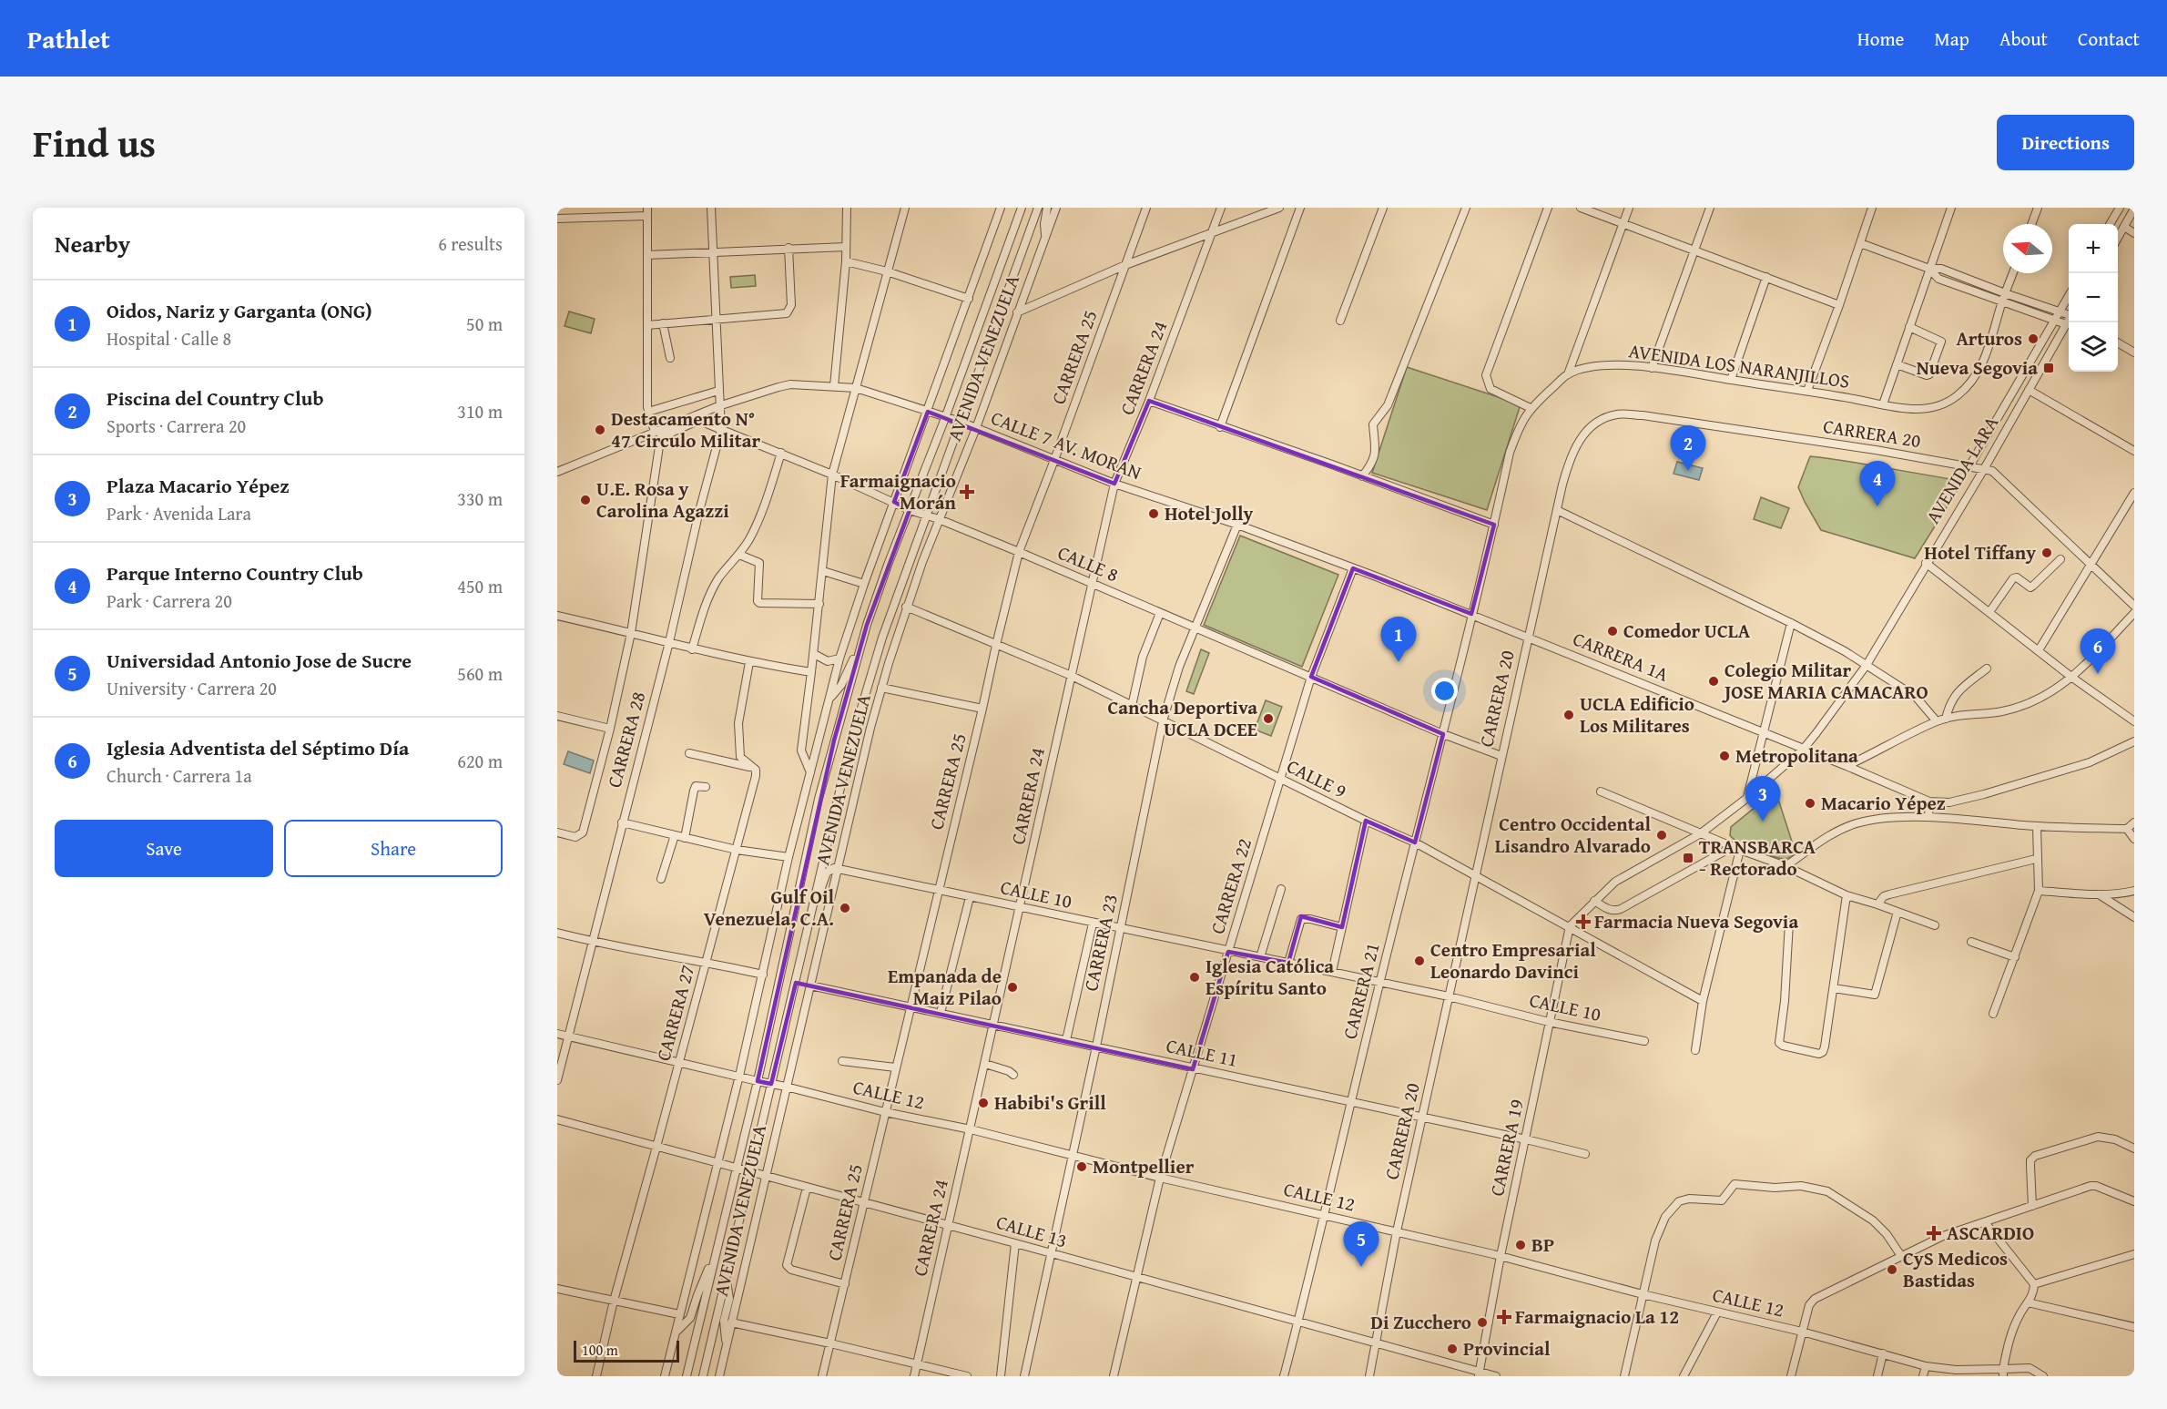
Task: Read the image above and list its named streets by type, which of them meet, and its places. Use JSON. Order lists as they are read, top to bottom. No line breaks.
{"streets":{"street":["CARRERA 25","AVENIDA VENEZUELA","AVENIDA LOS NARANJILLOS","CARRERA 24","CARRERA 20","CALLE 7 AV. MORAN","AVENIDA LARA","CALLE 8","CARRERA 1A","CARRERA 28","CALLE 9","CARRERA 22","CALLE 10","CARRERA 23","CARRERA 21","CARRERA 27","CALLE 11","CALLE 12","CARRERA 19","CALLE 13"]},"crossings":[["CARRERA 25","CALLE 7 AV. MORAN"],["CARRERA 25","CALLE 8"],["CARRERA 25","CALLE 9"],["CARRERA 25","CALLE 10"],["CARRERA 25","CALLE 11"],["CARRERA 25","CALLE 12"],["CARRERA 25","CALLE 13"],["AVENIDA VENEZUELA","CALLE 7 AV. MORAN"],["AVENIDA VENEZUELA","CALLE 8"],["AVENIDA VENEZUELA","CALLE 9"],["AVENIDA VENEZUELA","CALLE 10"],["AVENIDA VENEZUELA","CALLE 11"],["AVENIDA VENEZUELA","CALLE 12"],["AVENIDA VENEZUELA","CALLE 13"],["AVENIDA LOS NARANJILLOS","CALLE 7 AV. MORAN"],["AVENIDA LOS NARANJILLOS","CARRERA 21"],["CARRERA 24","CALLE 7 AV. MORAN"],["CARRERA 24","CALLE 8"],["CARRERA 24","CALLE 9"],["CARRERA 24","CALLE 10"],["CARRERA 24","CALLE 11"],["CARRERA 24","CALLE 12"],["CARRERA 24","CALLE 13"],["CARRERA 20","CALLE 7 AV. MORAN"],["CARRERA 20","AVENIDA LARA"],["CARRERA 20","CALLE 8"],["CARRERA 20","CARRERA 1A"],["CARRERA 20","CALLE 9"],["CARRERA 20","CALLE 10"],["CARRERA 20","CALLE 11"],["CARRERA 20","CALLE 12"],["CARRERA 20","CALLE 13"],["CALLE 7 AV. MORAN","CALLE 8"],["CALLE 7 AV. MORAN","CARRERA 1A"],["CALLE 7 AV. MORAN","CARRERA 28"],["CALLE 7 AV. MORAN","CARRERA 22"],["CALLE 7 AV. MORAN","CARRERA 23"],["CALLE 7 AV. MORAN","CARRERA 21"],["AVENIDA LARA","CARRERA 1A"],["AVENIDA LARA","CALLE 9"],["AVENIDA LARA","CARRERA 19"],["CALLE 8","CARRERA 28"],["CALLE 8","CARRERA 22"],["CALLE 8","CARRERA 23"],["CALLE 8","CARRERA 21"],["CARRERA 28","CALLE 12"],["CALLE 9","CARRERA 22"],["CALLE 9","CARRERA 23"],["CALLE 9","CARRERA 21"],["CALLE 9","CARRERA 19"],["CARRERA 22","CALLE 10"],["CARRERA 22","CALLE 11"],["CARRERA 22","CALLE 12"],["CARRERA 22","CALLE 13"],["CALLE 10","CARRERA 23"],["CALLE 10","CARRERA 21"],["CALLE 10","CARRERA 19"],["CARRERA 23","CALLE 11"],["CARRERA 23","CALLE 12"],["CARRERA 23","CALLE 13"],["CARRERA 21","CALLE 11"],["CARRERA 21","CALLE 12"],["CARRERA 21","CALLE 13"],["CARRERA 27","CALLE 12"],["CARRERA 27","CALLE 13"],["CALLE 11","CARRERA 19"],["CALLE 12","CARRERA 19"],["CARRERA 19","CALLE 13"]],"places":{"other":["Arturos","Destacamento N° 47 Circulo Militar","U.E. Rosa y Carolina Agazzi","Hotel Jolly","Hotel Tiffany","Comedor UCLA","Colegio Militar JOSE MARIA CAMACARO","UCLA Edificio Los Militares","Cancha Deportiva UCLA DCEE","Metropolitana","Macario Yépez","Centro Occidental Lisandro Alvarado","Gulf Oil Venezuela, C.A.","Centro Empresarial Leonardo Davinci","Iglesia Católica Espíritu Santo","Empanada de Maiz Pilao","Habibi's Grill","Montpellier","BP","CyS Medicos Bastidas","Di Zucchero","Provincial"],"transit":["Nueva Segovia","TRANSBARCA - Rectorado"],"health":["Farmaignacio Morán","Farmacia Nueva Segovia","ASCARDIO","Farmaignacio La 12"]},"scale_bar":"100 m","north":"left","page":{"header":"Pathlet","nav":["Home","Map","About","Contact"],"title":"Find us","buttons":["Directions",["Save","Share"]],"heading":["Nearby","6 results"],"map_buttons":["+","−"],"list":[{"mark":"1","name":"Oidos, Nariz y Garganta (ONG)","note":"Hospital · Calle 8","value":"50 m"},{"mark":"2","name":"Piscina del Country Club","note":"Sports · Carrera 20","value":"310 m"},{"mark":"3","name":"Plaza Macario Yépez","note":"Park · Avenida Lara","value":"330 m"},{"mark":"4","name":"Parque Interno Country Club","note":"Park · Carrera 20","value":"450 m"},{"mark":"5","name":"Universidad Antonio Jose de Sucre","note":"University · Carrera 20","value":"560 m"},{"mark":"6","name":"Iglesia Adventista del Séptimo Día","note":"Church · Carrera 1a","value":"620 m"}],"pins":["2","4","1","6","3","5"],"scale":"100 m"}}
